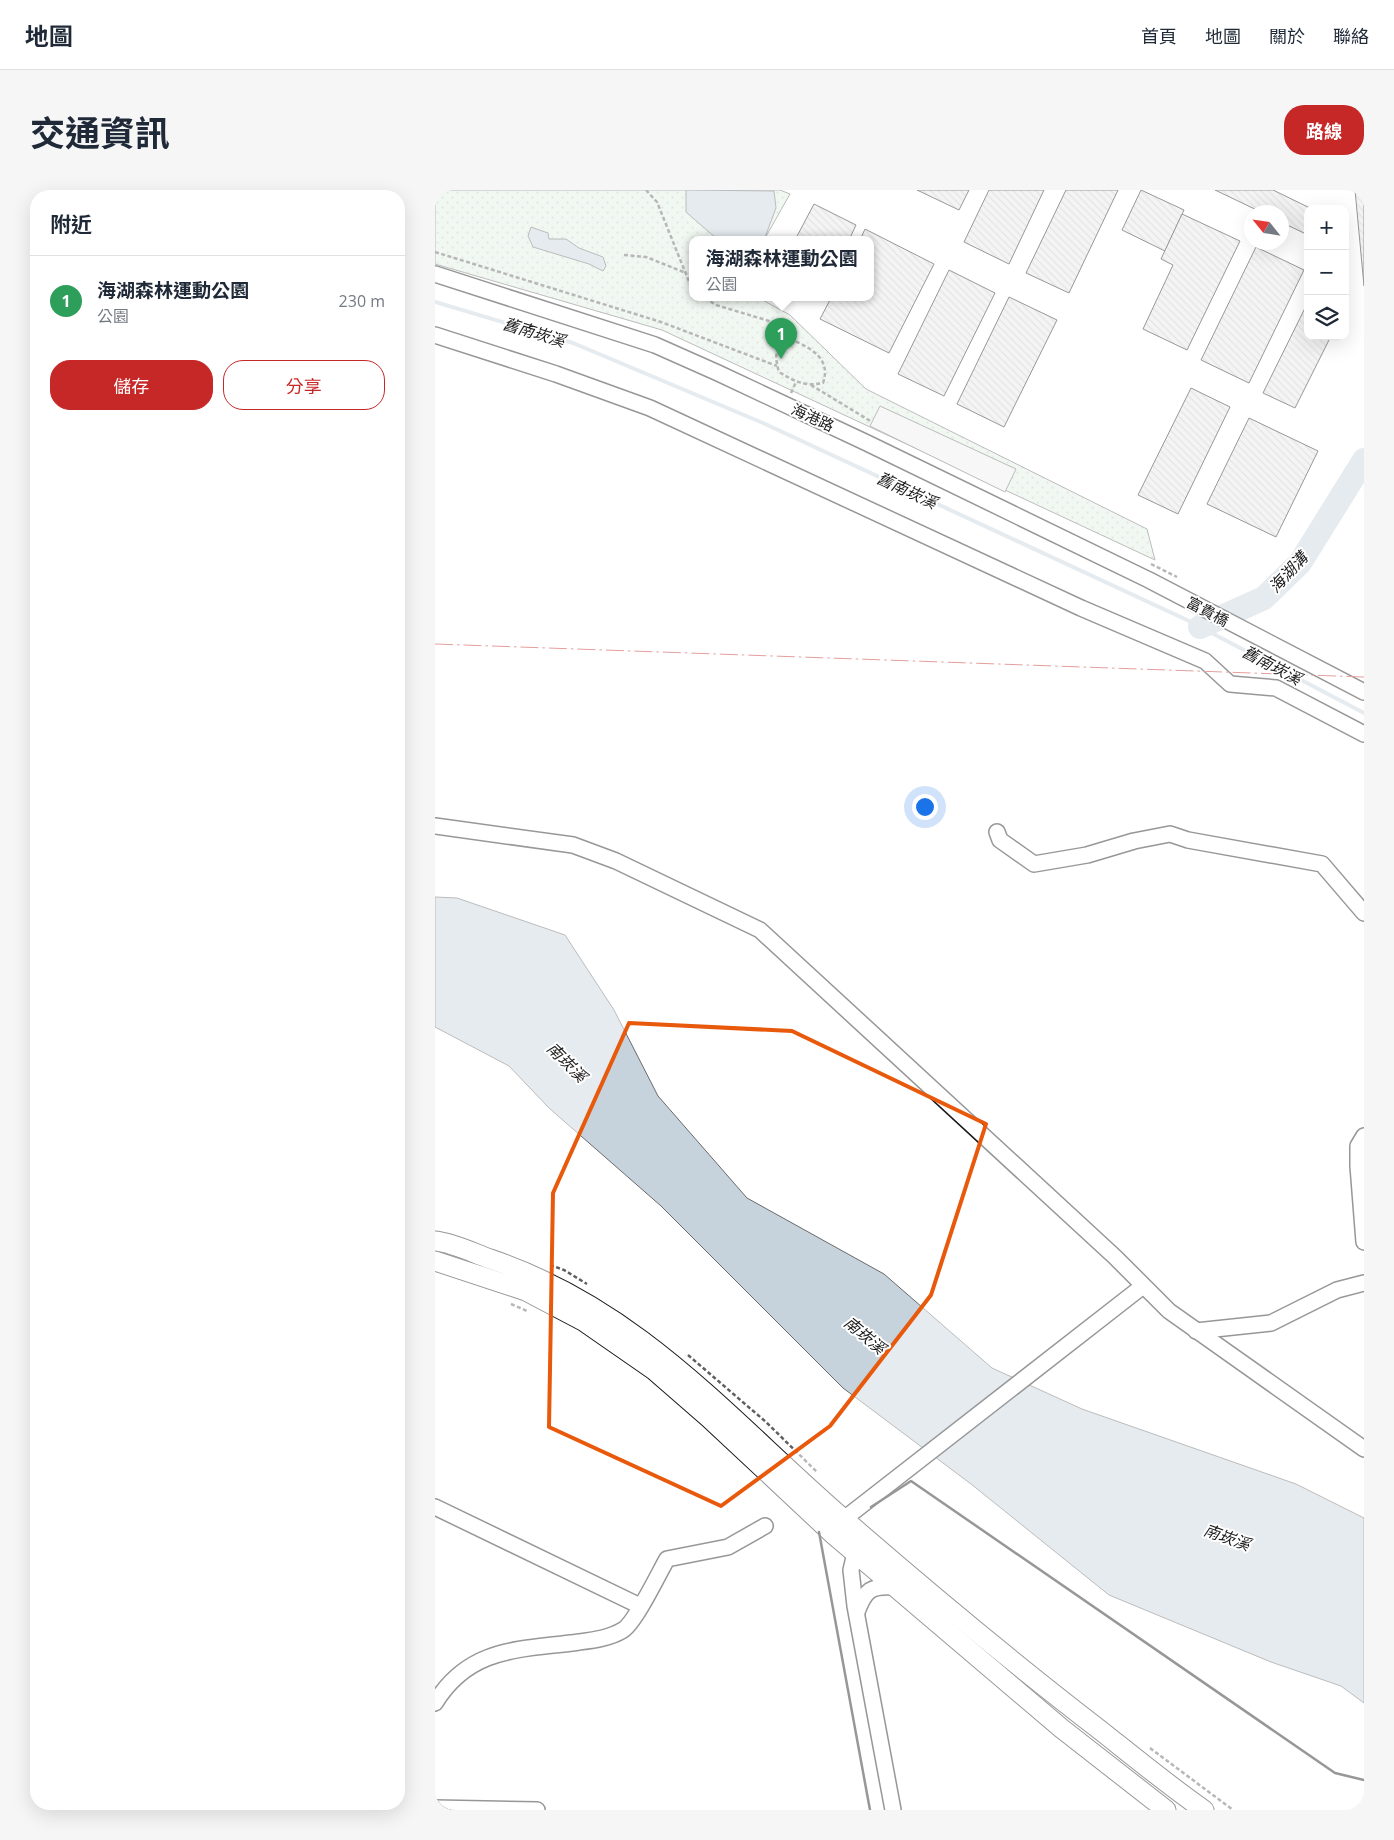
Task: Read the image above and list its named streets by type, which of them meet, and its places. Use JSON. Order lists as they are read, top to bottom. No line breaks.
{"streets":{"street":["海港路","富貴橋"]},"crossings":[["海港路","富貴橋"]],"water":["舊南崁溪","海湖溝","南崁溪"],"north":"top left","page":{"header":"地圖","nav":["首頁","地圖","關於","聯絡"],"title":"交通資訊","buttons":["路線",["儲存","分享"]],"heading":"附近","map_buttons":["+","−"],"popup":["海湖森林運動公園","公園"],"list":[{"mark":"1","name":"海湖森林運動公園","note":"公園","value":"230 m"}],"pins":"1"}}
